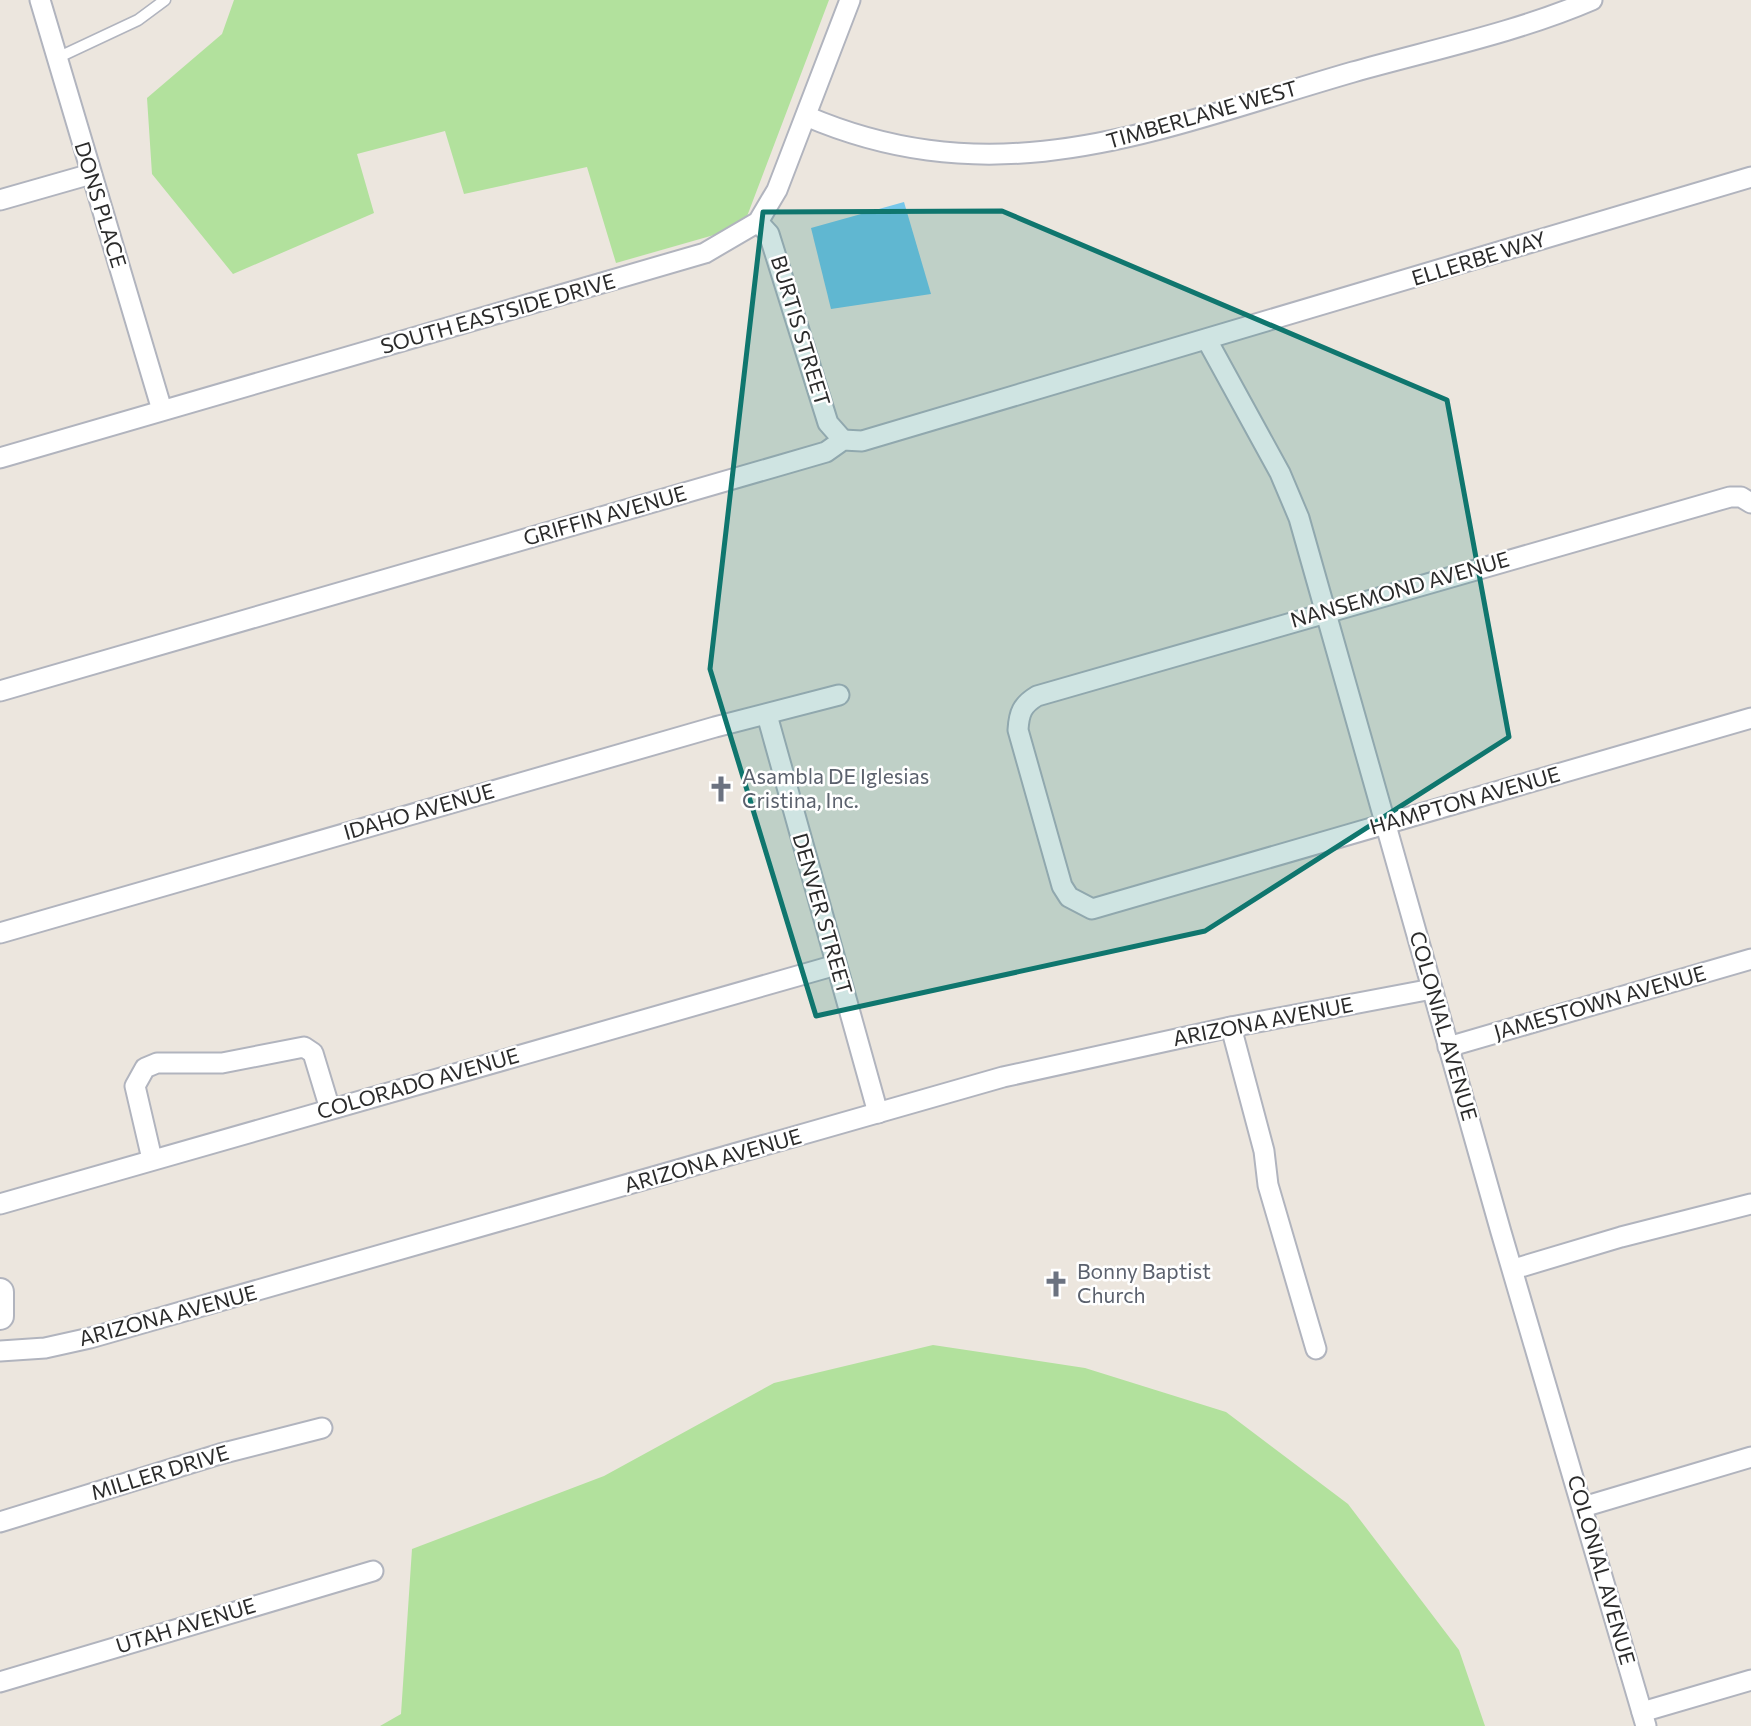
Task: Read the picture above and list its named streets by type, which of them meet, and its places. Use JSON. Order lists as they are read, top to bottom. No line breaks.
{"streets":{"street":["TIMBERLANE WEST","DONS PLACE","ELLERBE WAY","SOUTH EASTSIDE DRIVE","BURTIS STREET","GRIFFIN AVENUE","NANSEMOND AVENUE","HAMPTON AVENUE","IDAHO AVENUE","DENVER STREET","JAMESTOWN AVENUE","ARIZONA AVENUE","COLONIAL AVENUE","COLORADO AVENUE","MILLER DRIVE","UTAH AVENUE"]},"crossings":[["TIMBERLANE WEST","SOUTH EASTSIDE DRIVE"],["DONS PLACE","SOUTH EASTSIDE DRIVE"],["ELLERBE WAY","GRIFFIN AVENUE"],["ELLERBE WAY","COLONIAL AVENUE"],["SOUTH EASTSIDE DRIVE","BURTIS STREET"],["BURTIS STREET","GRIFFIN AVENUE"],["GRIFFIN AVENUE","COLONIAL AVENUE"],["NANSEMOND AVENUE","HAMPTON AVENUE"],["NANSEMOND AVENUE","COLONIAL AVENUE"],["HAMPTON AVENUE","COLONIAL AVENUE"],["IDAHO AVENUE","DENVER STREET"],["DENVER STREET","ARIZONA AVENUE"],["DENVER STREET","COLORADO AVENUE"],["JAMESTOWN AVENUE","COLONIAL AVENUE"],["ARIZONA AVENUE","COLONIAL AVENUE"]],"places":{"church":["Asambla DE Iglesias Cristina, Inc.","Bonny Baptist Church"]}}
